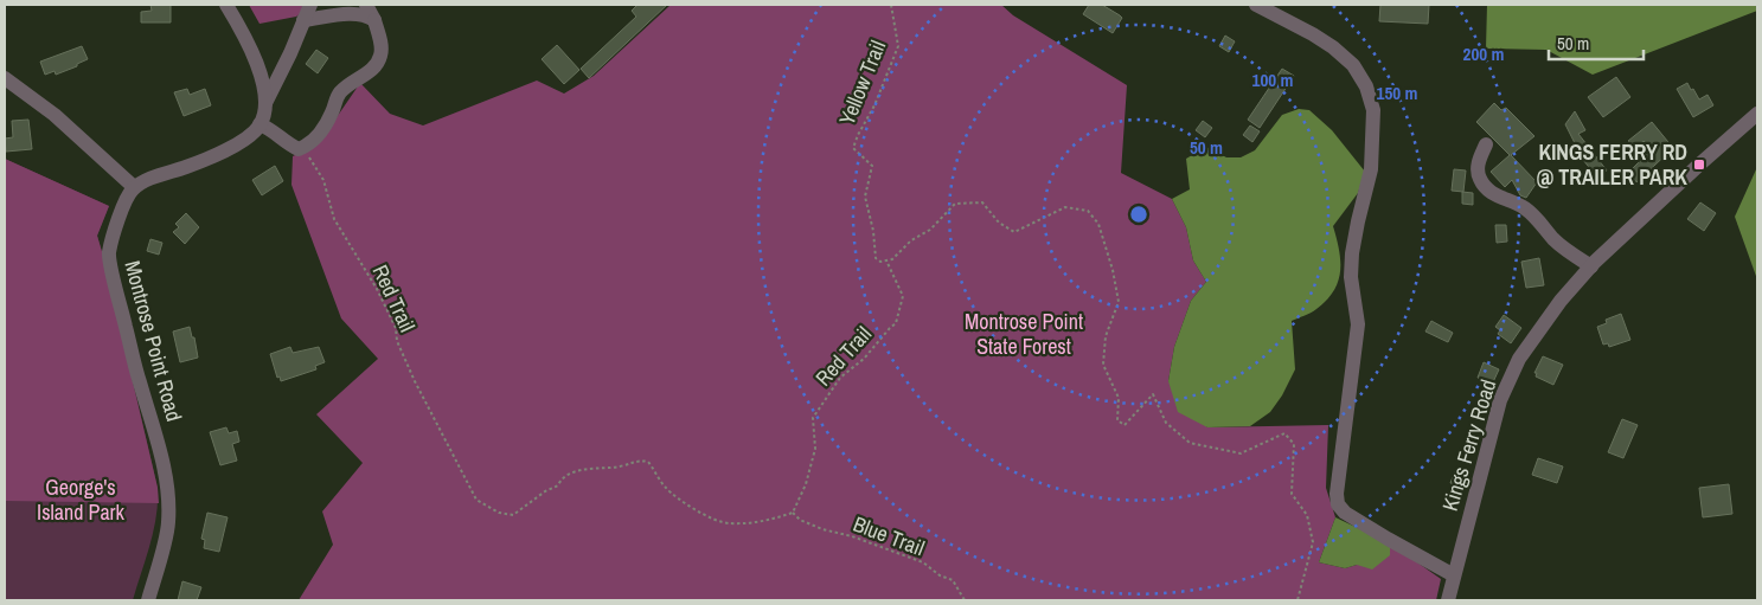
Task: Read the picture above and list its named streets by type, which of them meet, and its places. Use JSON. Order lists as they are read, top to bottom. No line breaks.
{"streets":{"street":["Montrose Point Road","Kings Ferry Road"],"path":["Yellow Trail","Red Trail","Blue Trail"]},"crossings":[["Yellow Trail","Red Trail"],["Red Trail","Blue Trail"]],"parks":["Montrose Point State Forest","George's Island Park"],"places":{"transit":["KINGS FERRY RD @ TRAILER PARK"]},"scale_bar":"50 m","rings":["200 m","100 m","150 m","50 m"]}
